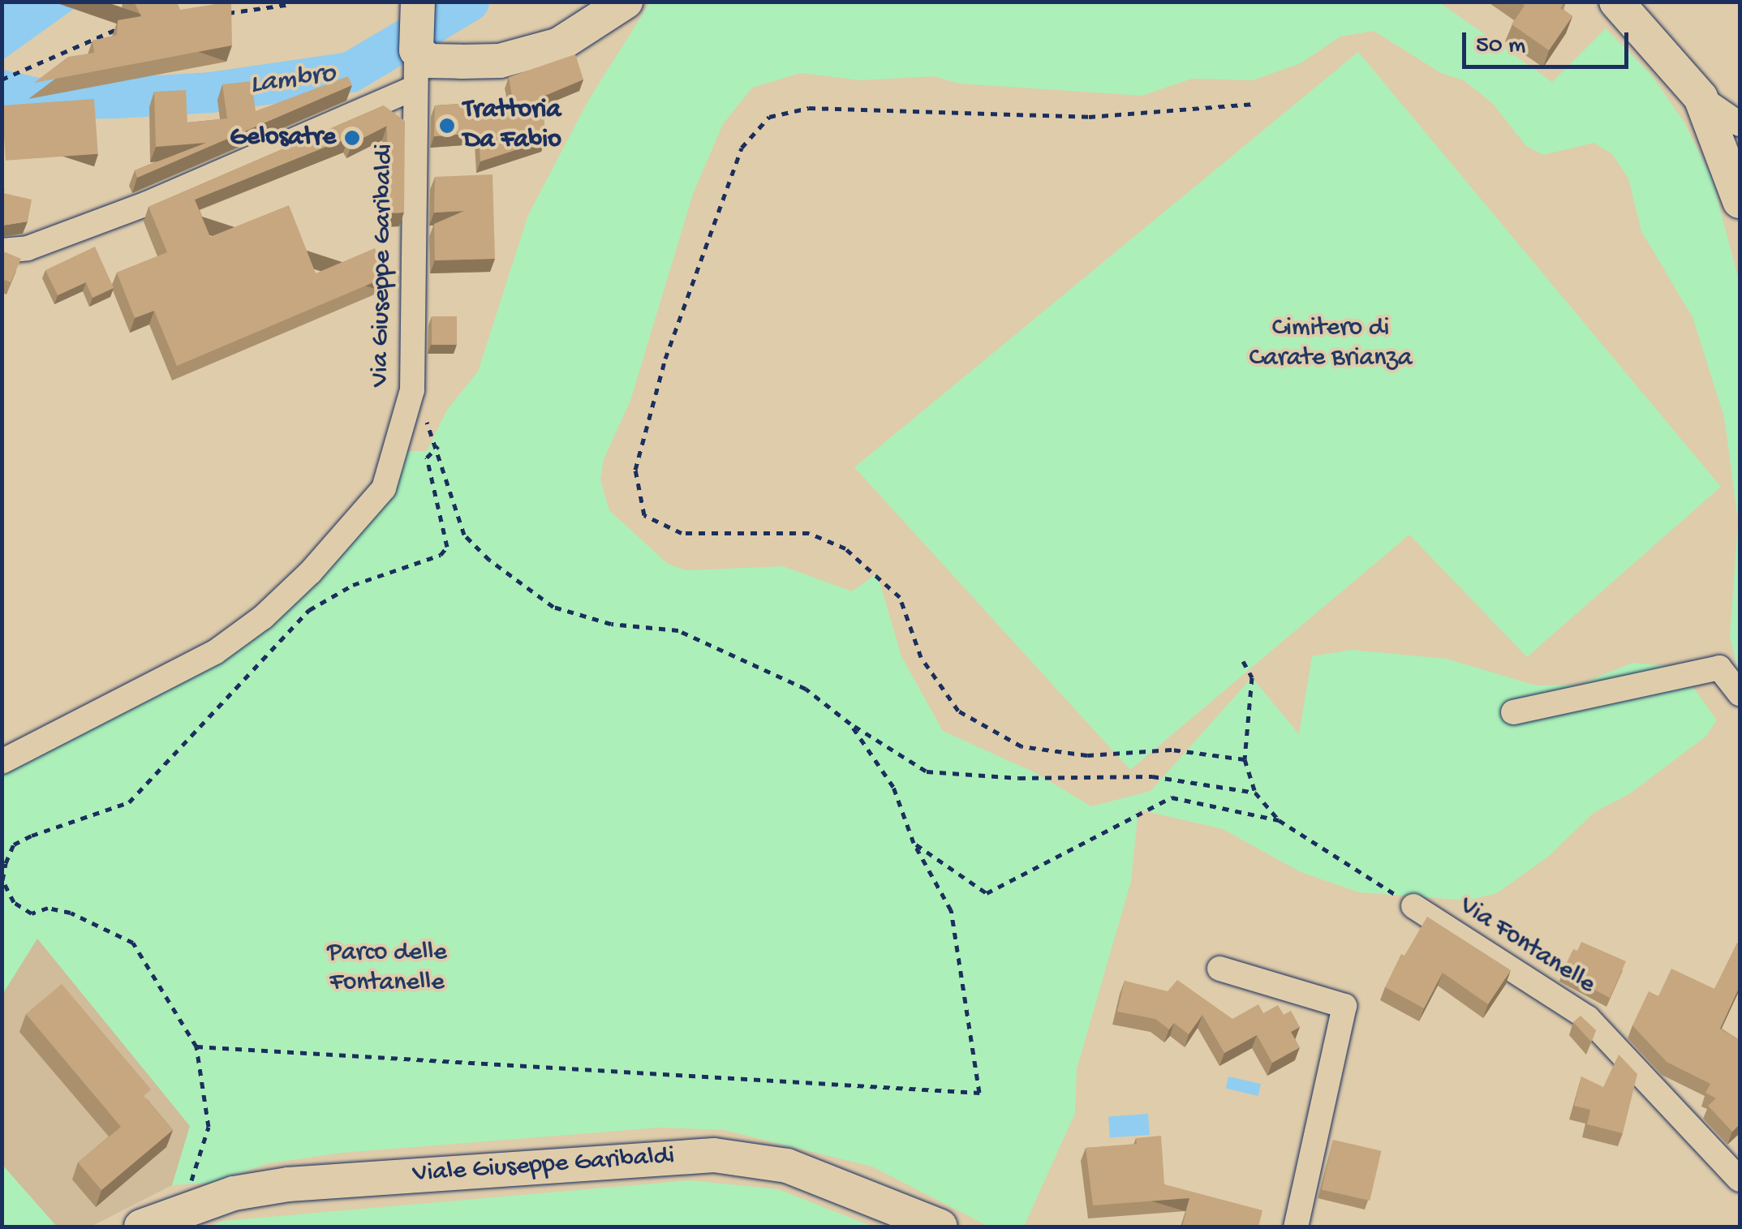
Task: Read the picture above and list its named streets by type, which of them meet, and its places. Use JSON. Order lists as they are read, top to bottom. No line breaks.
{"streets":{"main road":["Viale Giuseppe Garibaldi"],"street":["Via Giuseppe Garibaldi","Via Fontanelle"]},"water":["Lambro"],"parks":["Cimitero di Carate Brianza","Parco delle Fontanelle"],"places":["Trattoria Da Fabio","Gelosatre"],"scale_bar":"50 m"}
